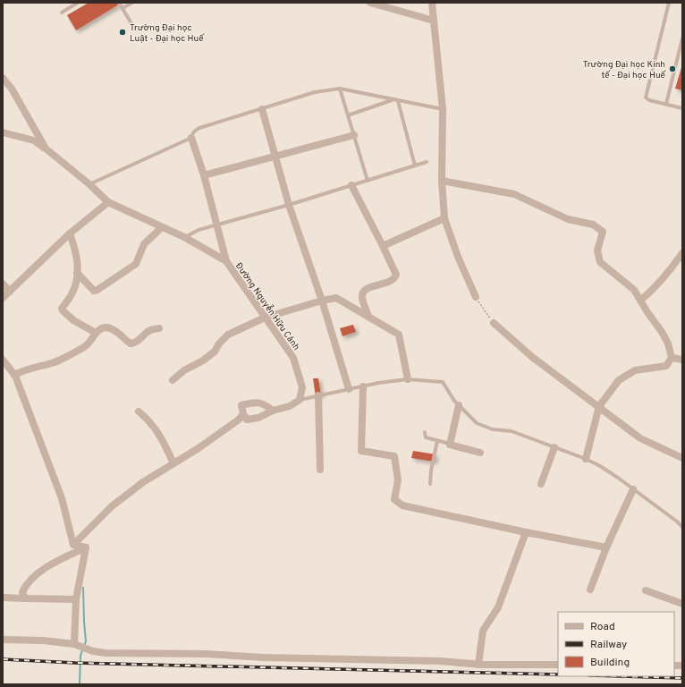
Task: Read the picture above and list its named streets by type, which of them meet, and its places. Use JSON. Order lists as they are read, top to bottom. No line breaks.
{"streets":{"street":["Đường Nguyễn Hữu Cảnh"]},"places":["Trường Đại học Luật - Đại học Huế","Trường Đại học Kinh tế - Đại học Huế"],"legend":["Road","Railway","Building"]}
